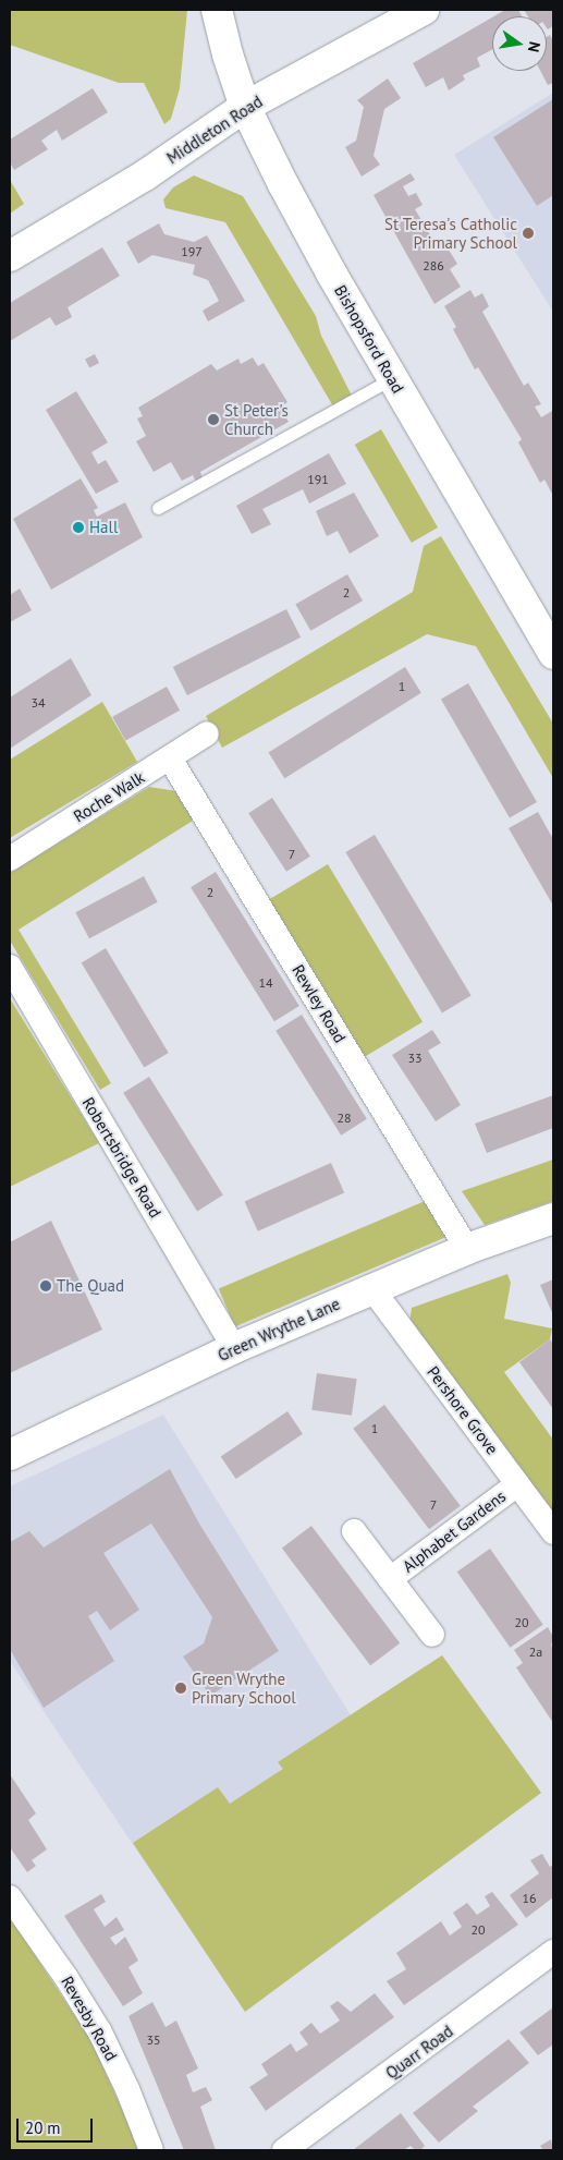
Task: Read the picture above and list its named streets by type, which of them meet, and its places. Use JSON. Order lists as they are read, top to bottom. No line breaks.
{"streets":{"street":["Middleton Road","Bishopsford Road","Roche Walk","Rewley Road","Robertsbridge Road","Green Wrythe Lane","Pershore Grove","Alphabet Gardens","Revesby Road","Quarr Road"]},"crossings":[["Middleton Road","Bishopsford Road"],["Roche Walk","Rewley Road"],["Rewley Road","Green Wrythe Lane"],["Robertsbridge Road","Green Wrythe Lane"],["Green Wrythe Lane","Pershore Grove"],["Pershore Grove","Alphabet Gardens"]],"places":["St Teresa's Catholic Primary School","St Peter's Church","Hall","The Quad","Green Wrythe Primary School"],"house_numbers":["197","286","191","2","1","34","7","2","14","33","28","1","7","20","2a","16","20","35"],"scale_bar":"20 m","north":"right"}
